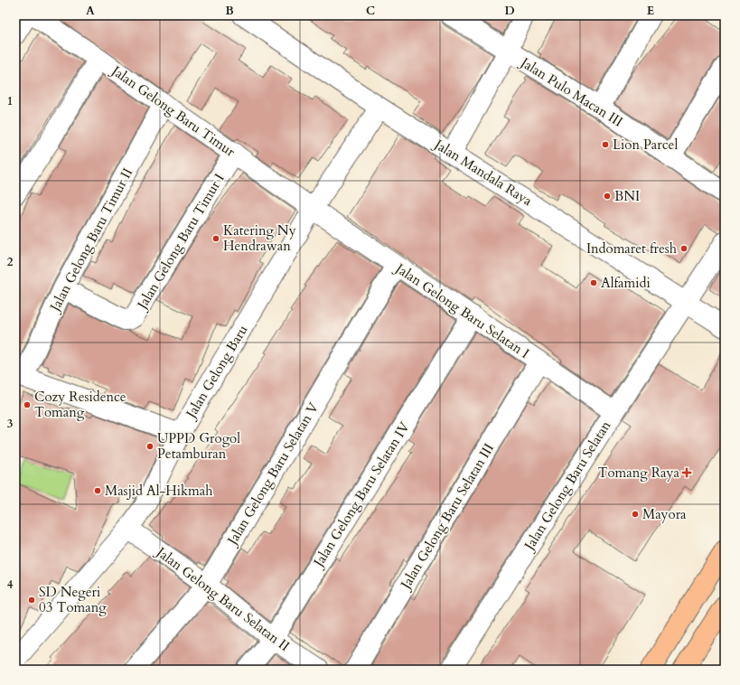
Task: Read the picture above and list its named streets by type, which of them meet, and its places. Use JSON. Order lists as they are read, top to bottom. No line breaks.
{"streets":{"street":["Jalan Pulo Macan III","Jalan Gelong Baru Timur","Jalan Mandala Raya","Jalan Gelong Baru Timur II","Jalan Gelong Baru Timur I","Jalan Gelong Baru Selatan I","Jalan Gelong Baru","Jalan Gelong Baru Selatan V","Jalan Gelong Baru Selatan","Jalan Gelong Baru Selatan IV","Jalan Gelong Baru Selatan III","Jalan Gelong Baru Selatan II"]},"crossings":[["Jalan Gelong Baru Timur","Jalan Gelong Baru Timur II"],["Jalan Gelong Baru Timur","Jalan Gelong Baru Timur I"],["Jalan Gelong Baru Timur","Jalan Gelong Baru Selatan I"],["Jalan Gelong Baru Timur","Jalan Gelong Baru"],["Jalan Mandala Raya","Jalan Gelong Baru"],["Jalan Mandala Raya","Jalan Gelong Baru Selatan"],["Jalan Gelong Baru Timur II","Jalan Gelong Baru Timur I"],["Jalan Gelong Baru Selatan I","Jalan Gelong Baru"],["Jalan Gelong Baru Selatan I","Jalan Gelong Baru Selatan V"],["Jalan Gelong Baru Selatan I","Jalan Gelong Baru Selatan"],["Jalan Gelong Baru Selatan I","Jalan Gelong Baru Selatan IV"],["Jalan Gelong Baru Selatan I","Jalan Gelong Baru Selatan III"],["Jalan Gelong Baru","Jalan Gelong Baru Selatan II"],["Jalan Gelong Baru Selatan V","Jalan Gelong Baru Selatan II"],["Jalan Gelong Baru Selatan IV","Jalan Gelong Baru Selatan II"]],"places":{"other":["Lion Parcel","BNI","Katering Ny Hendrawan","Indomaret fresh","Alfamidi","Cozy Residence Tomang","UPPD Grogol Petamburan","Masjid Al-Hikmah","Mayora","SD Negeri 03 Tomang"],"health":["Tomang Raya"]},"grid":{"columns":["A","B","C","D","E"],"rows":["1","2","3","4"]}}
